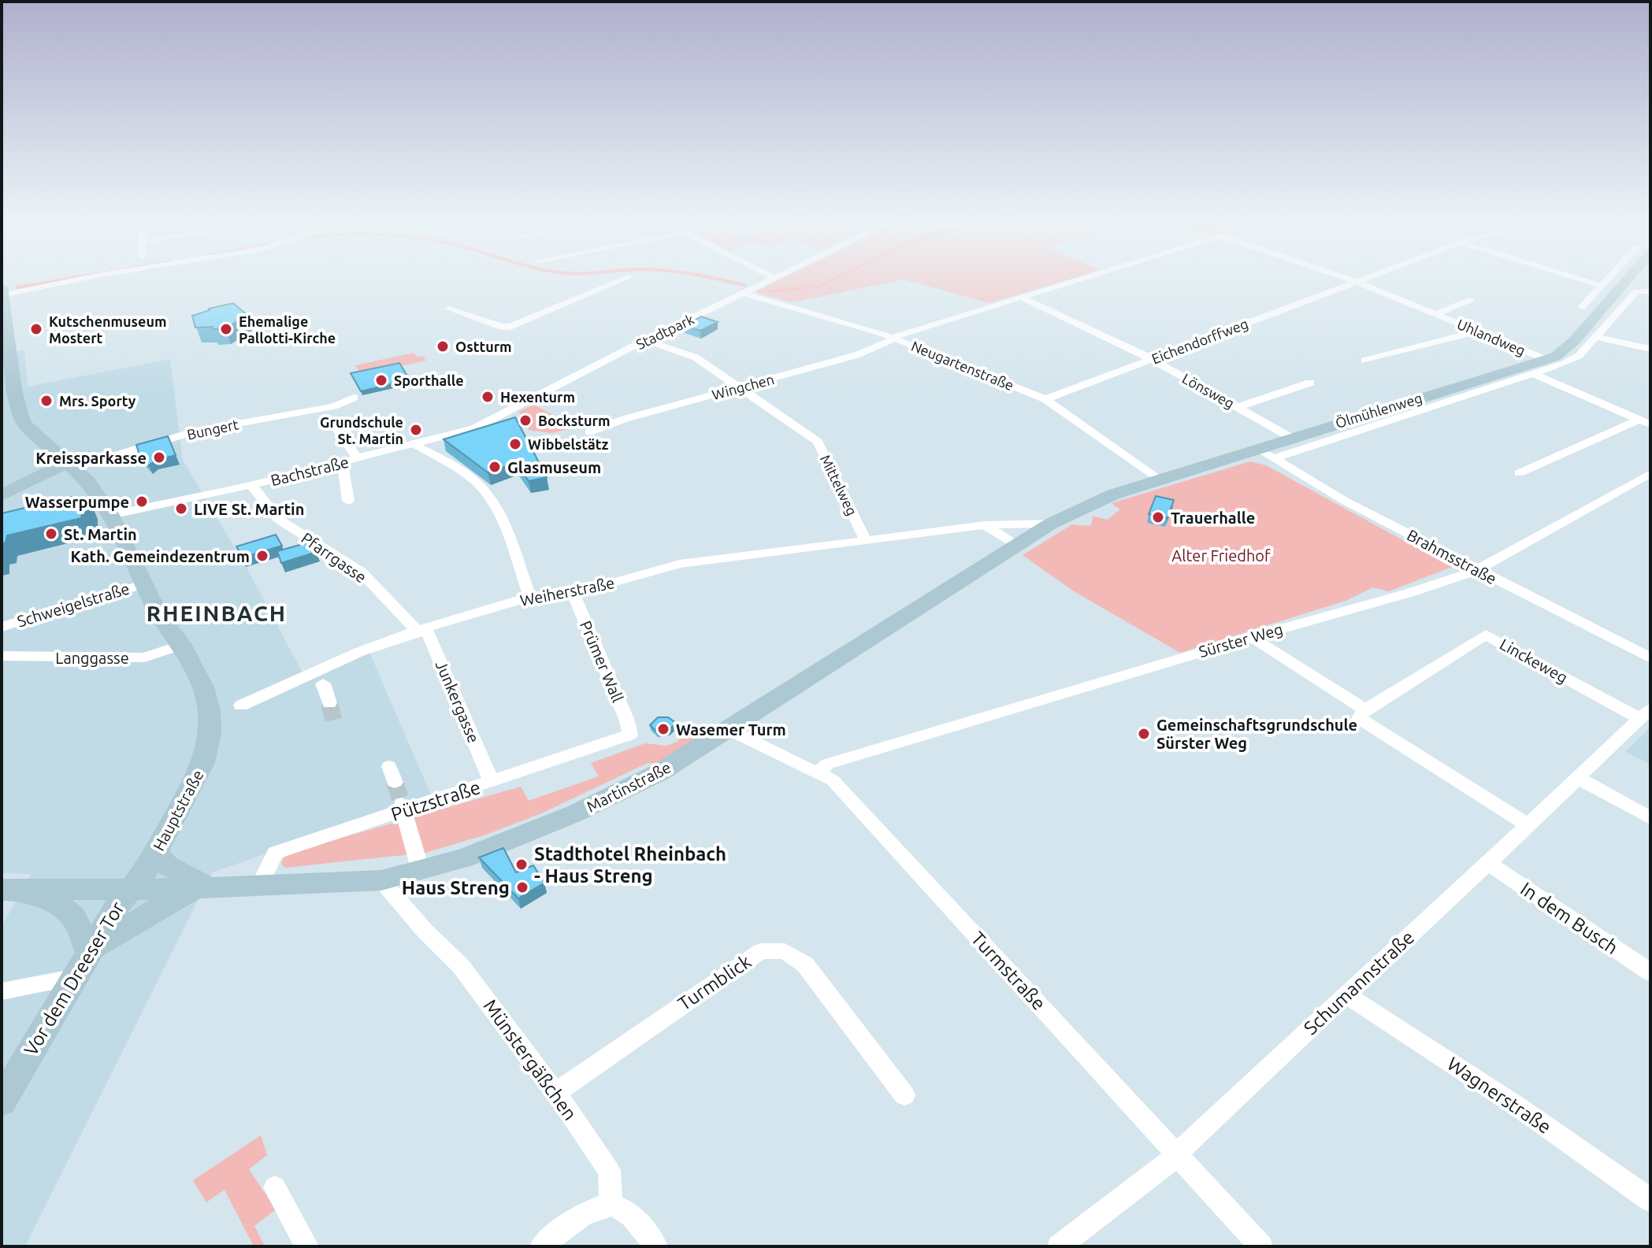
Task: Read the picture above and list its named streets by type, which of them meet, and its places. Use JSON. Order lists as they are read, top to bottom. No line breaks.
{"streets":{"main road":["Ölmühlenweg","Martinstraße","Hauptstraße","Vor dem Dreeser Tor"],"street":["Stadtpark","Uhlandweg","Eichendorffweg","Neugartenstraße","Wingchen","Lönsweg","Bungert","Bachstraße","Mittelweg","Brahmsstraße","Pfarrgasse","Weiherstraße","Schweigelstraße","Sürster Weg","Langgasse","Linckeweg","Prümer Wall","Junkergasse","Pützstraße","In dem Busch","Turmstraße","Turmblick","Schumannstraße","Münstergäßchen","Wagnerstraße"]},"crossings":[["Stadtpark","Neugartenstraße"],["Stadtpark","Bachstraße"],["Stadtpark","Mittelweg"],["Uhlandweg","Eichendorffweg"],["Uhlandweg","Ölmühlenweg"],["Eichendorffweg","Neugartenstraße"],["Eichendorffweg","Lönsweg"],["Neugartenstraße","Wingchen"],["Neugartenstraße","Ölmühlenweg"],["Wingchen","Lönsweg"],["Wingchen","Mittelweg"],["Lönsweg","Ölmühlenweg"],["Ölmühlenweg","Brahmsstraße"],["Ölmühlenweg","Weiherstraße"],["Ölmühlenweg","Martinstraße"],["Bungert","Hauptstraße"],["Bachstraße","Pfarrgasse"],["Bachstraße","Hauptstraße"],["Mittelweg","Weiherstraße"],["Brahmsstraße","Sürster Weg"],["Pfarrgasse","Weiherstraße"],["Pfarrgasse","Junkergasse"],["Weiherstraße","Prümer Wall"],["Weiherstraße","Junkergasse"],["Weiherstraße","Martinstraße"],["Schweigelstraße","Hauptstraße"],["Sürster Weg","Turmstraße"],["Langgasse","Hauptstraße"],["Linckeweg","Schumannstraße"],["Prümer Wall","Pützstraße"],["Junkergasse","Pützstraße"],["Martinstraße","Pützstraße"],["Martinstraße","Hauptstraße"],["Martinstraße","Turmstraße"],["Martinstraße","Vor dem Dreeser Tor"],["Martinstraße","Münstergäßchen"],["Hauptstraße","Vor dem Dreeser Tor"],["In dem Busch","Schumannstraße"],["Turmstraße","Schumannstraße"],["Turmblick","Münstergäßchen"],["Schumannstraße","Wagnerstraße"]],"districts":["RHEINBACH"],"parks":["Alter Friedhof"],"places":["Kutschenmuseum Mostert","Ehemalige Pallotti-Kirche","Ostturm","Sporthalle","Hexenturm","Mrs. Sporty","Bocksturm","Grundschule St. Martin","Wibbelstätz","Kreissparkasse","Glasmuseum","Wasserpumpe","LIVE St. Martin","Trauerhalle","St. Martin","Kath. Gemeindezentrum","Wasemer Turm","Gemeinschaftsgrundschule Sürster Weg","Stadthotel Rheinbach - Haus Streng","Haus Streng"]}
